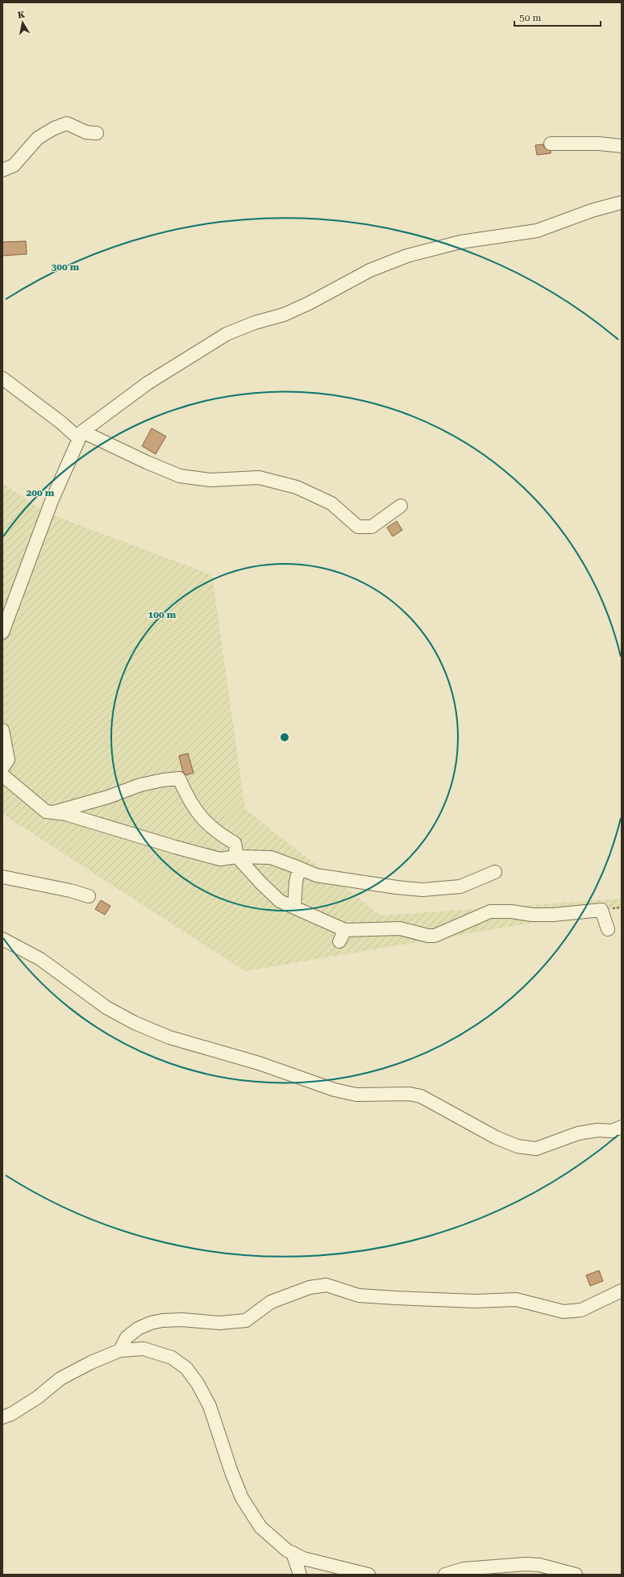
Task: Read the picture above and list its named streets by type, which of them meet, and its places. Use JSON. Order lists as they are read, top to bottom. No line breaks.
{"scale_bar":"50 m","north":"top","rings":["300 m","200 m","100 m"]}
